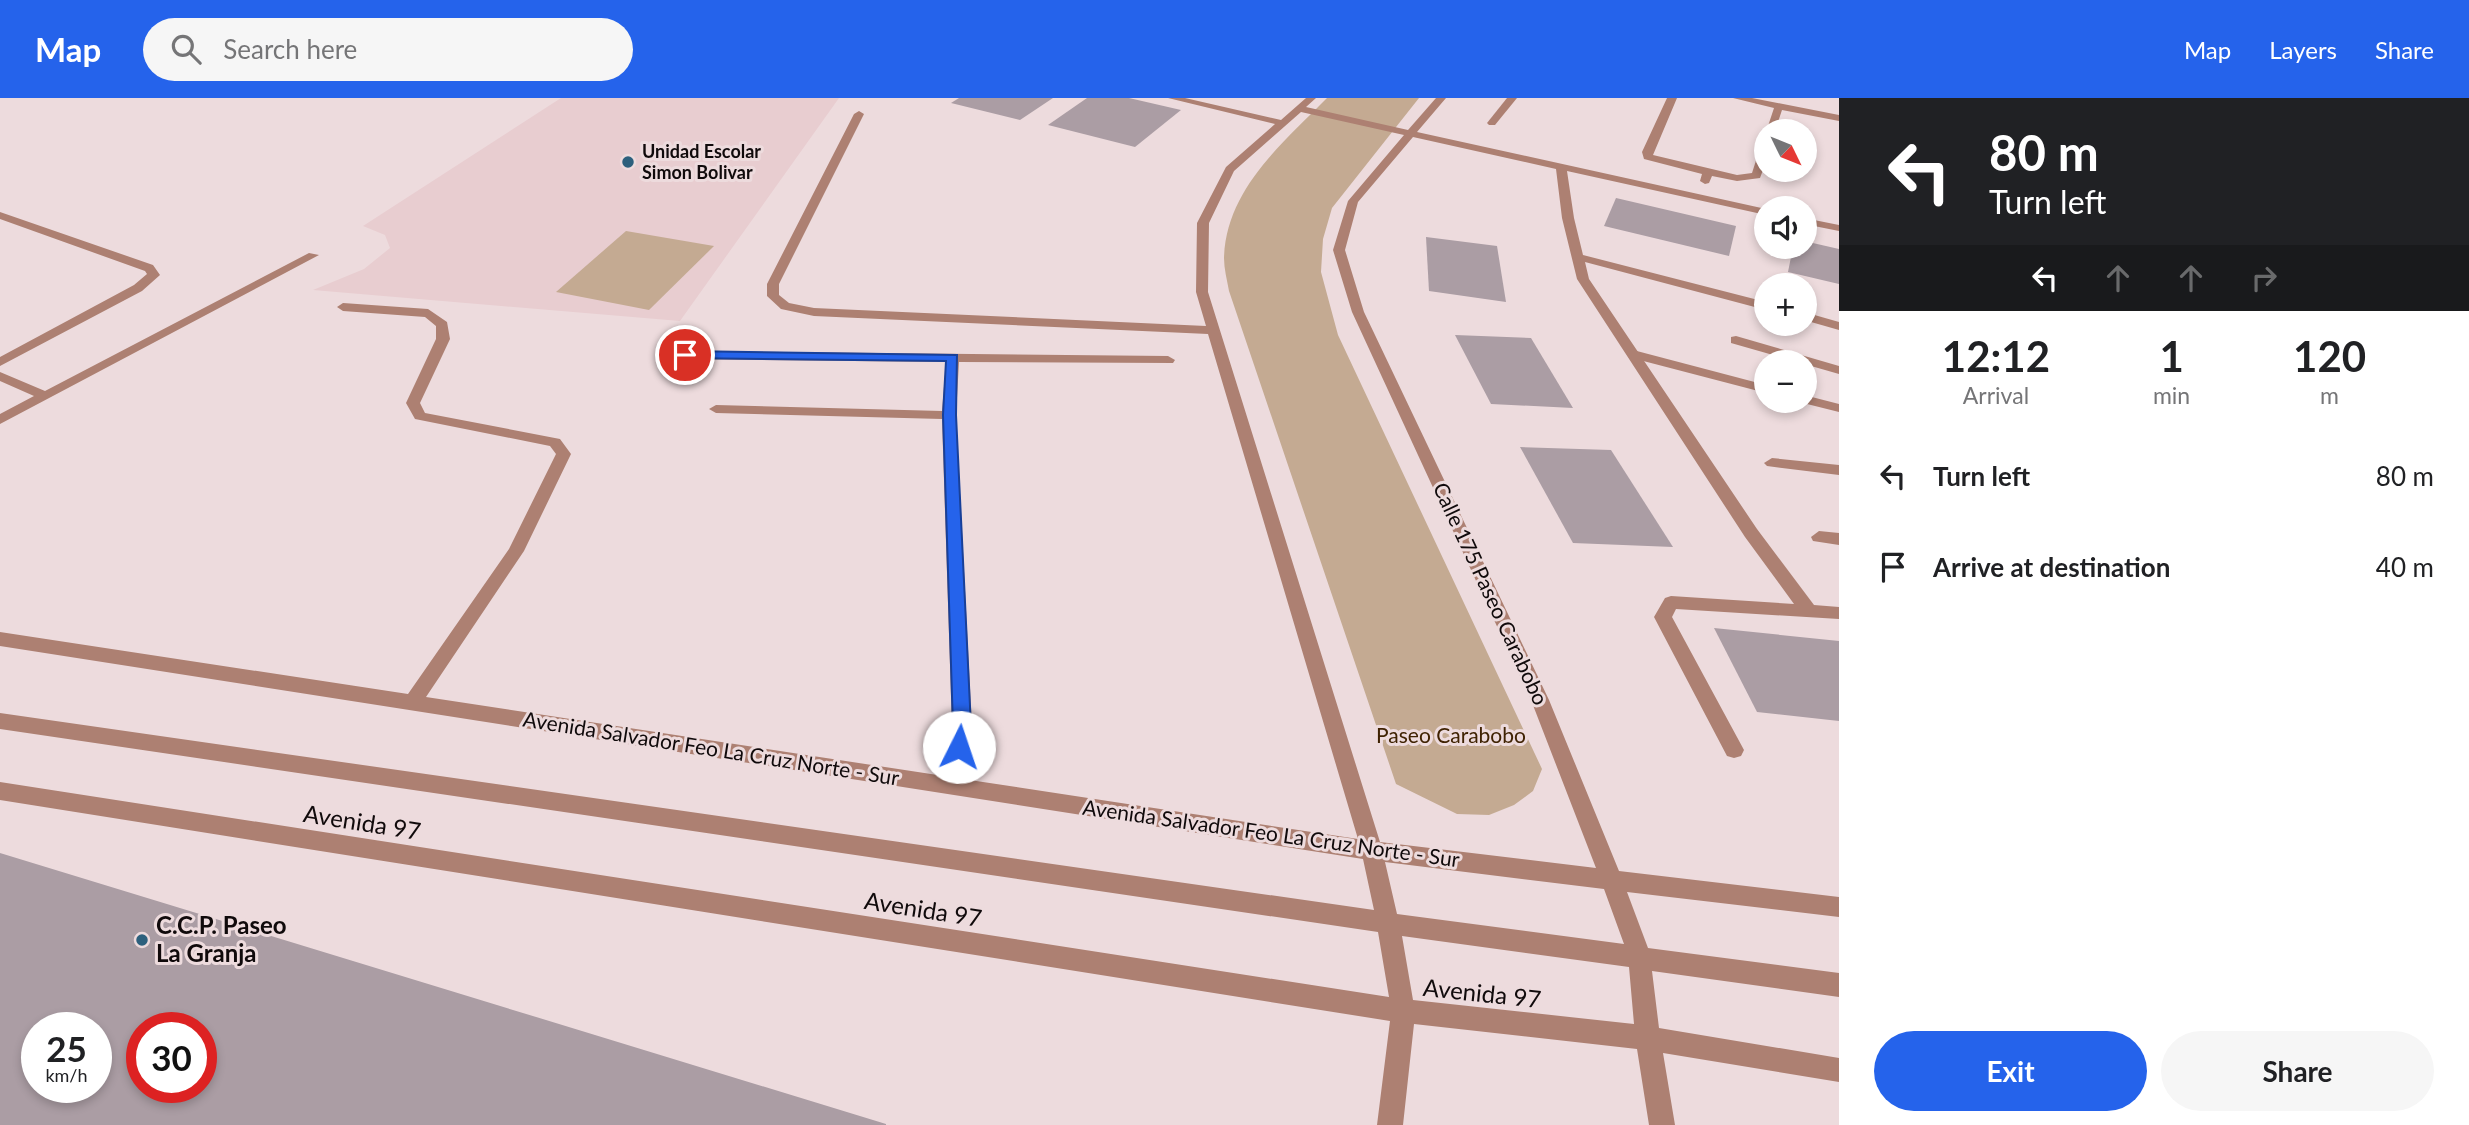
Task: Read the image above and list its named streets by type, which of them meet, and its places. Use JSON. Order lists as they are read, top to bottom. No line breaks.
{"streets":{"street":["Calle 175 Paseo Carabobo","Avenida Salvador Feo La Cruz Norte - Sur","Avenida 97"]},"crossings":[["Calle 175 Paseo Carabobo","Avenida Salvador Feo La Cruz Norte - Sur"],["Calle 175 Paseo Carabobo","Avenida 97"]],"parks":["Paseo Carabobo"],"places":["Unidad Escolar Simon Bolivar","C.C.P. Paseo La Granja"],"north":"bottom right","page":{"header":"Map","search":"Search here","nav":["Map","Layers","Share"],"turn":["80 m","Turn left"],"map_buttons":["+","−"],"eta":["12:12","Arrival","1","min","120","m"],"list":[{"name":"Turn left","value":"80 m"},{"name":"Arrive at destination","value":"40 m"}],"speed":"25 km/h","limit":"30","buttons":["Exit","Share"]}}
